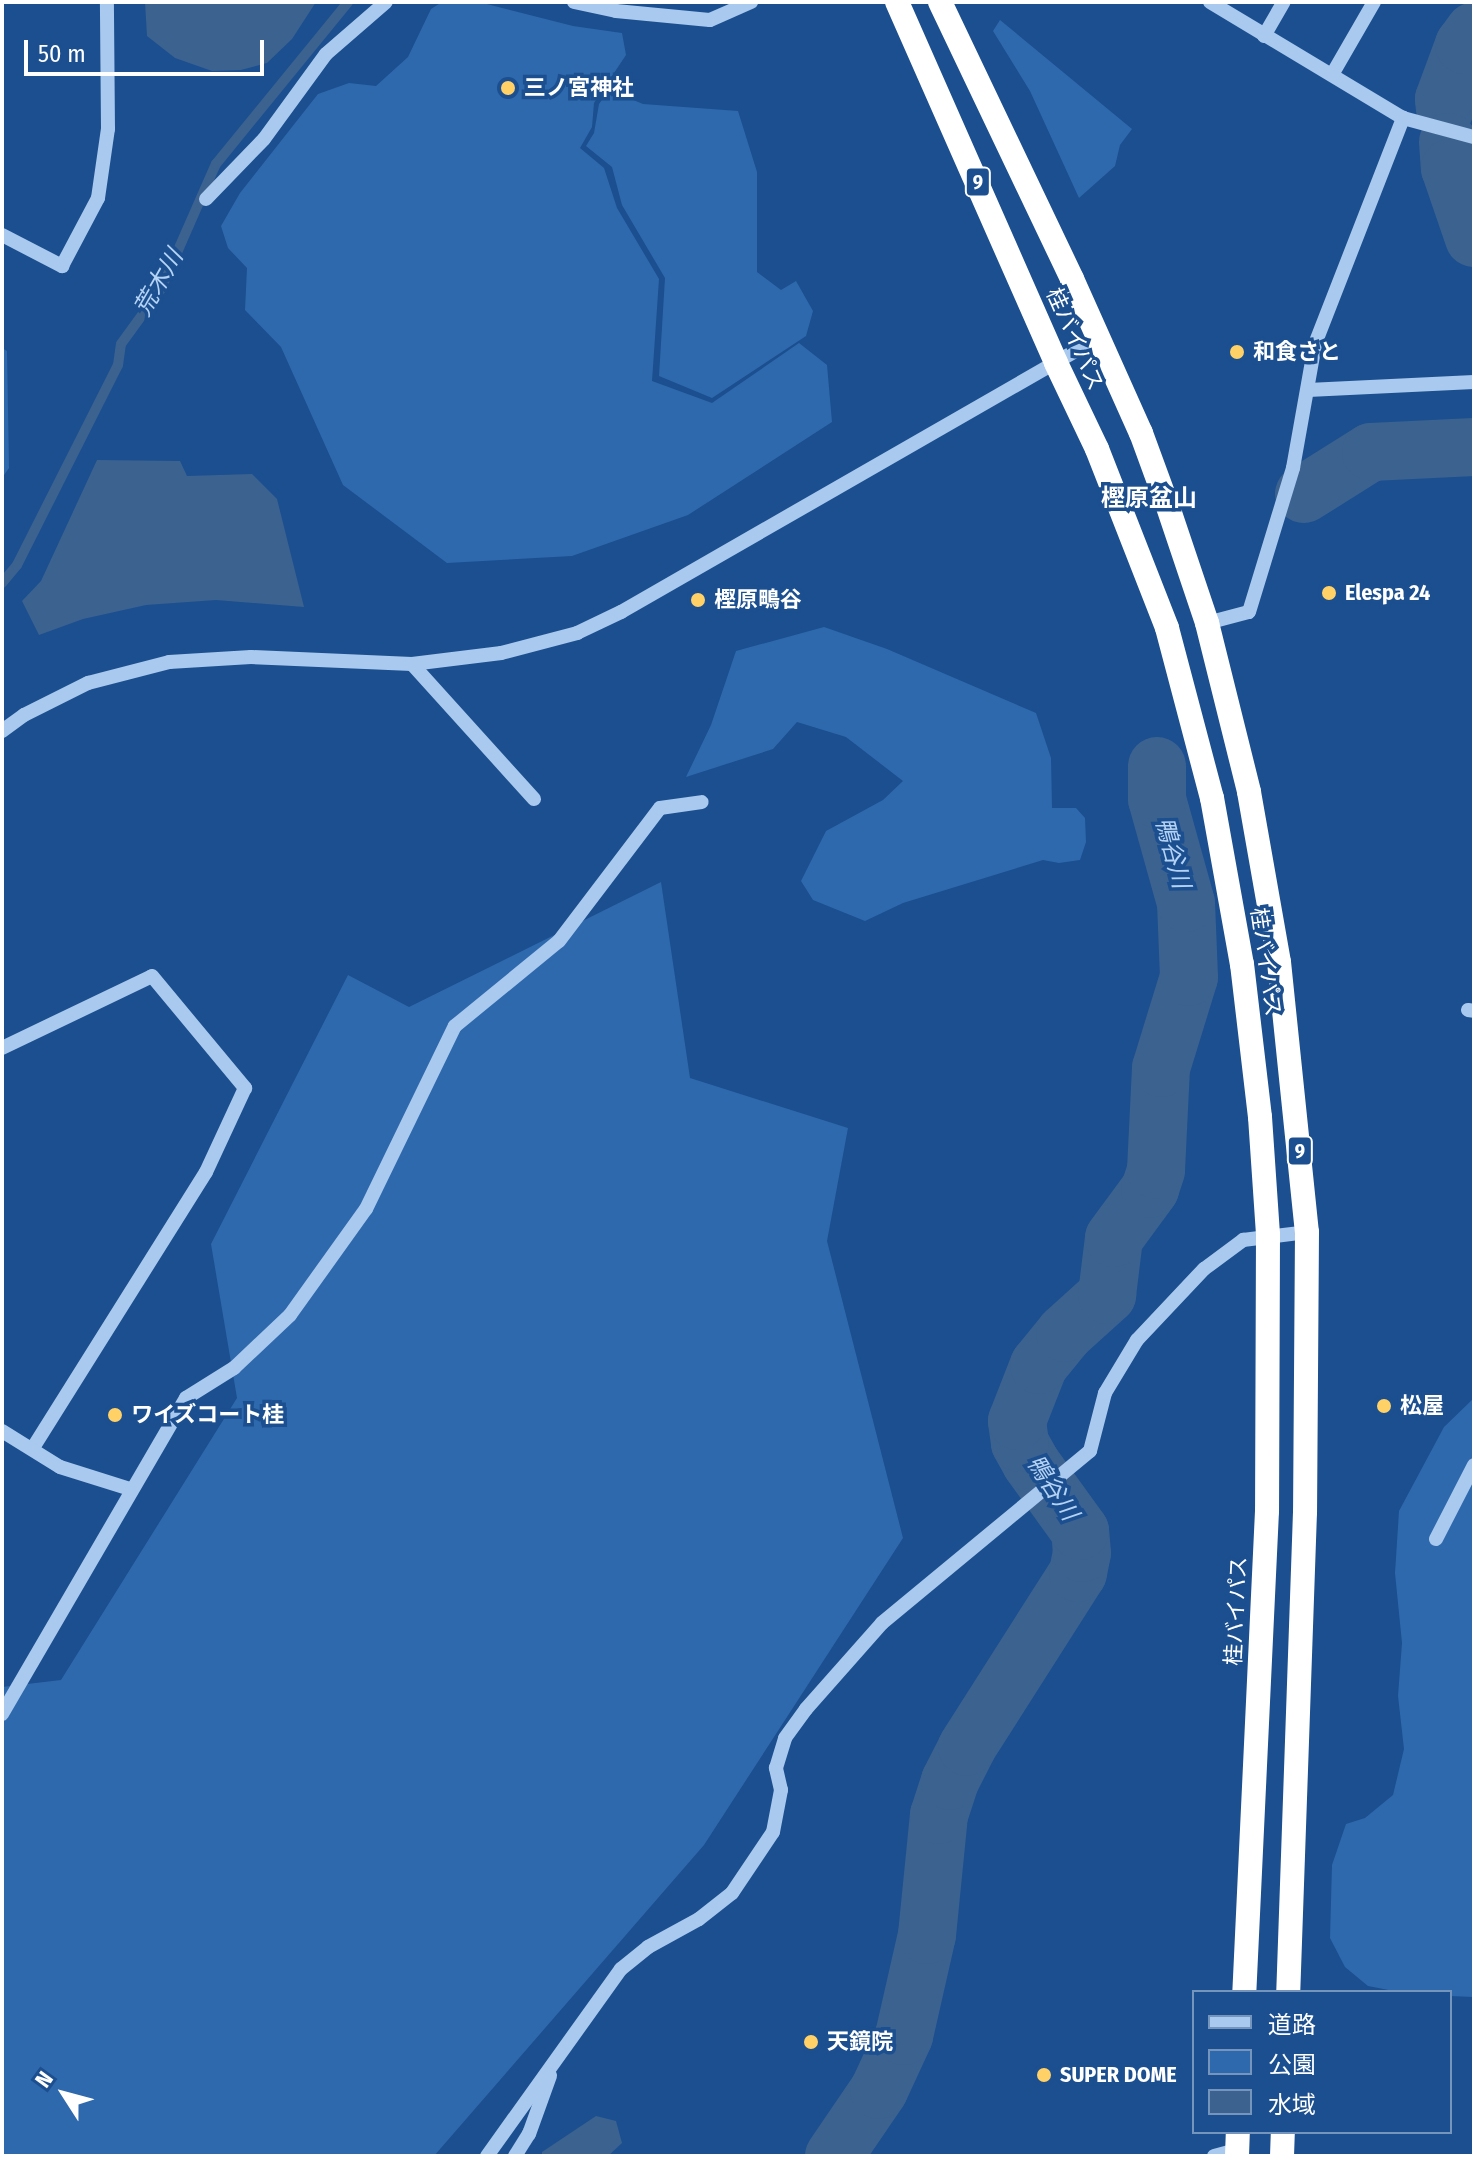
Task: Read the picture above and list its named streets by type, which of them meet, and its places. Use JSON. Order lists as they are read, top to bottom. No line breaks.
{"streets":{"highway":["9","桂バイパス"]},"districts":["樫原盆山"],"water":["荒木川","鴨谷川"],"places":["三ノ宮神社","和食さと","Elespa 24","樫原鴫谷","松屋","ワイズコート桂","天鏡院","SUPER DOME"],"legend":["道路","公園","水域"],"scale_bar":"50 m","north":"top left"}
